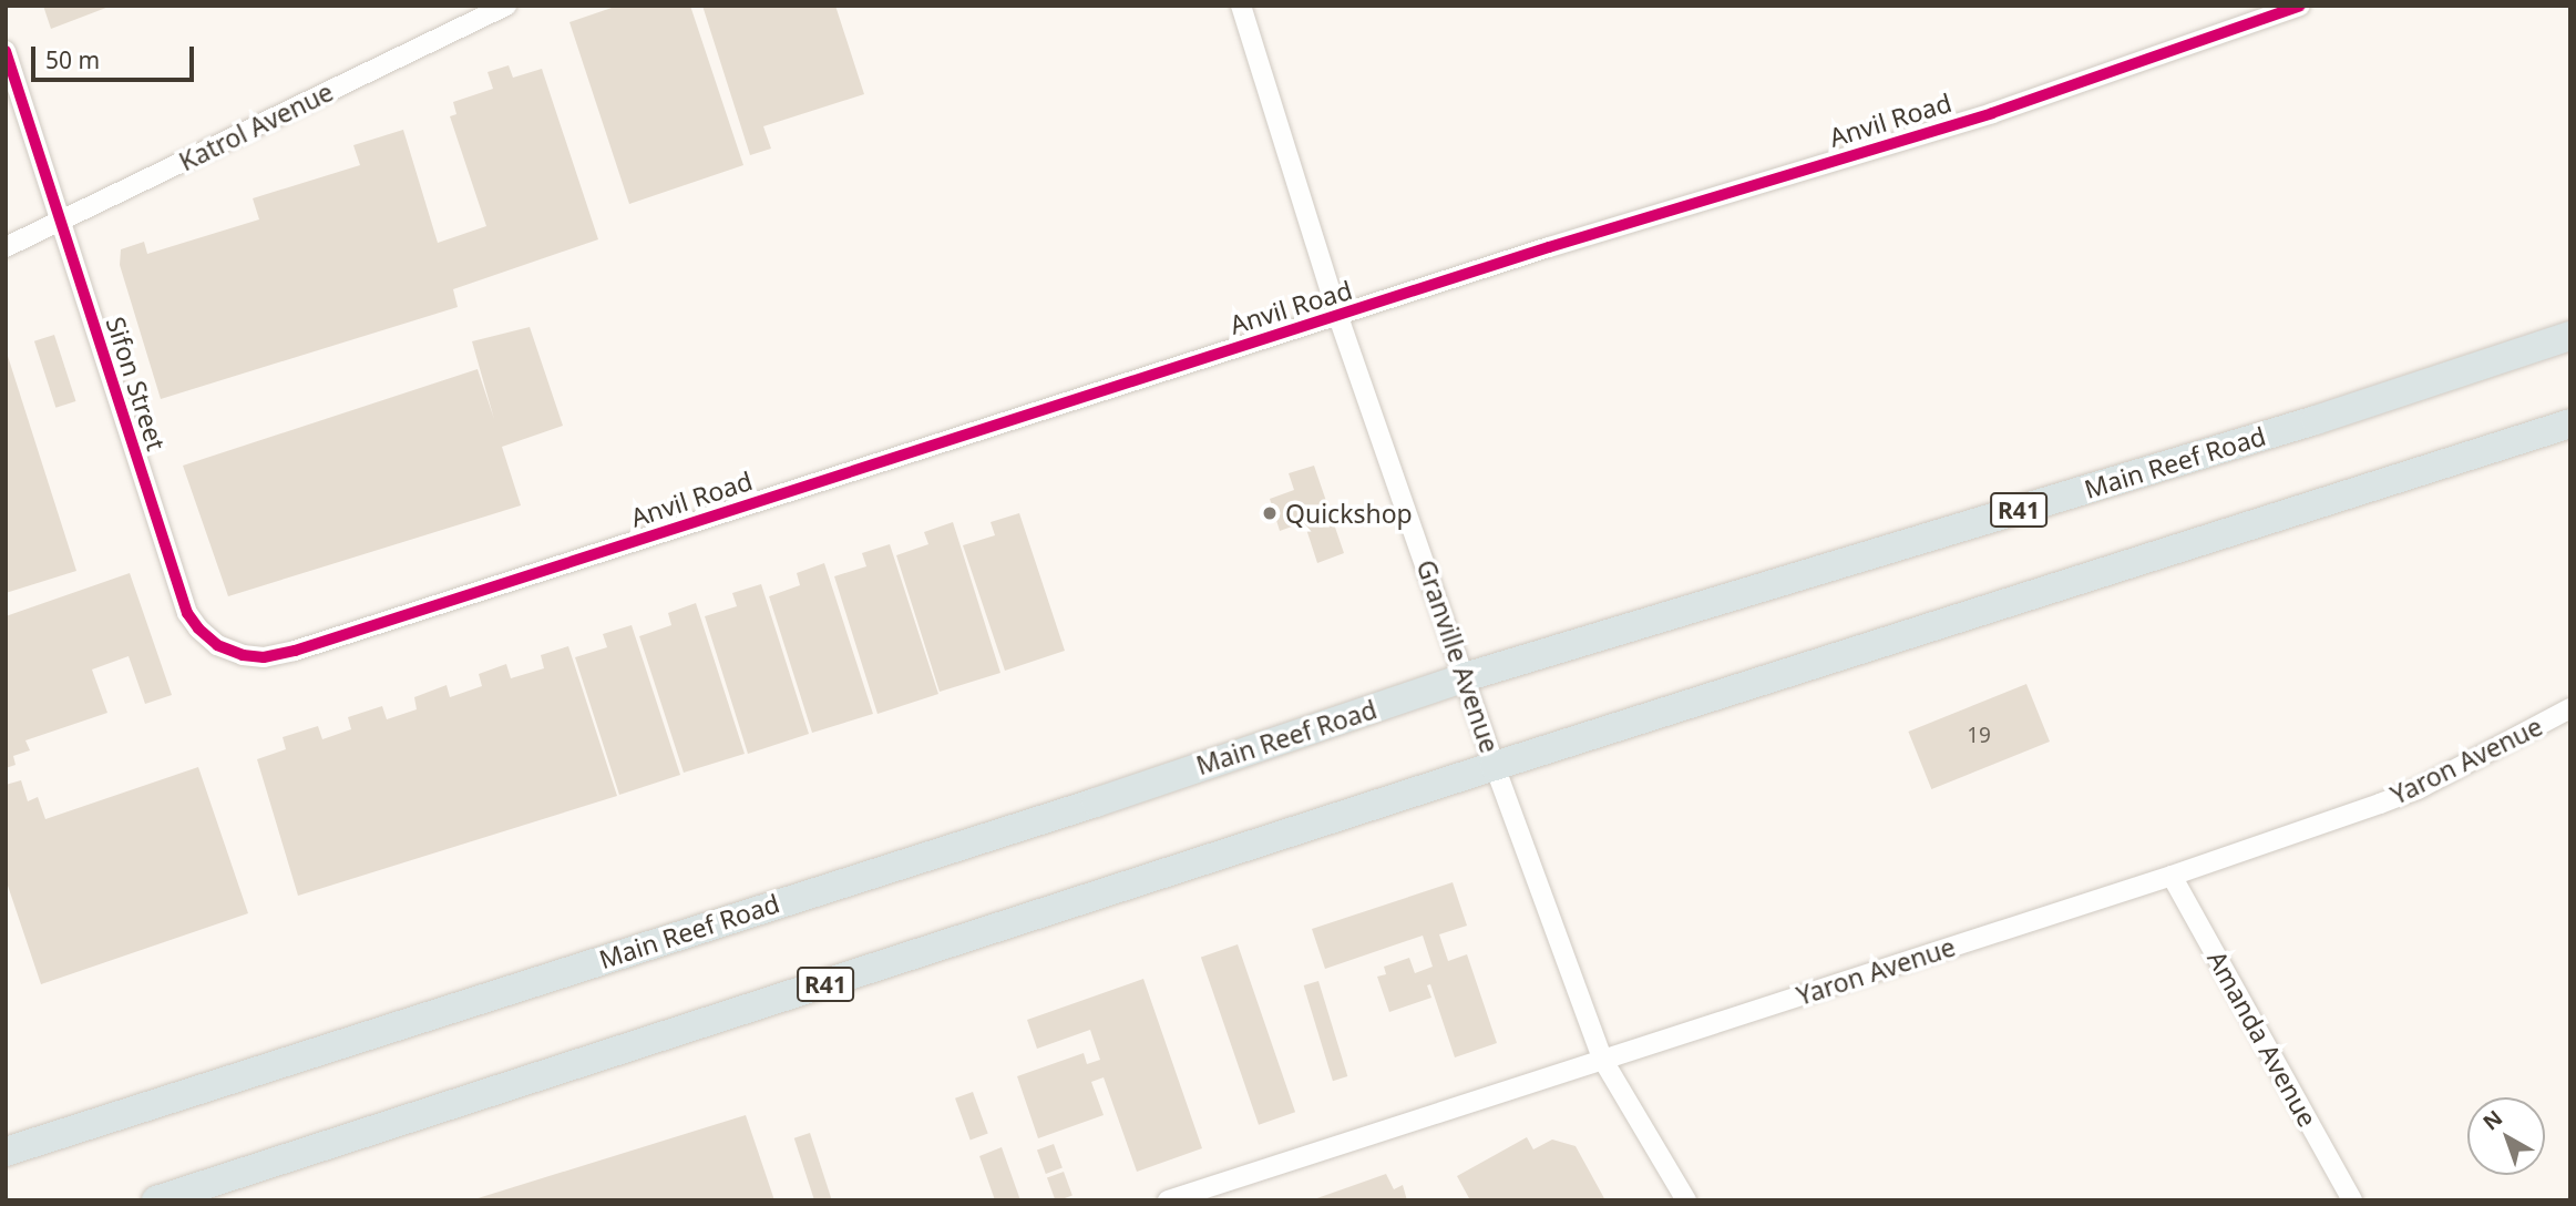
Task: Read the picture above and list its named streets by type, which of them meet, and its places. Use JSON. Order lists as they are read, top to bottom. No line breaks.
{"streets":{"main road":["Main Reef Road","R41"],"street":["Anvil Road","Katrol Avenue","Sifon Street","Granville Avenue","Yaron Avenue","Amanda Avenue"]},"crossings":[["Anvil Road","Sifon Street"],["Anvil Road","Granville Avenue"],["Katrol Avenue","Sifon Street"],["Main Reef Road","Granville Avenue"],["R41","Granville Avenue"],["Granville Avenue","Yaron Avenue"],["Yaron Avenue","Amanda Avenue"]],"places":["Quickshop"],"house_numbers":["19"],"scale_bar":"50 m","north":"top left"}
